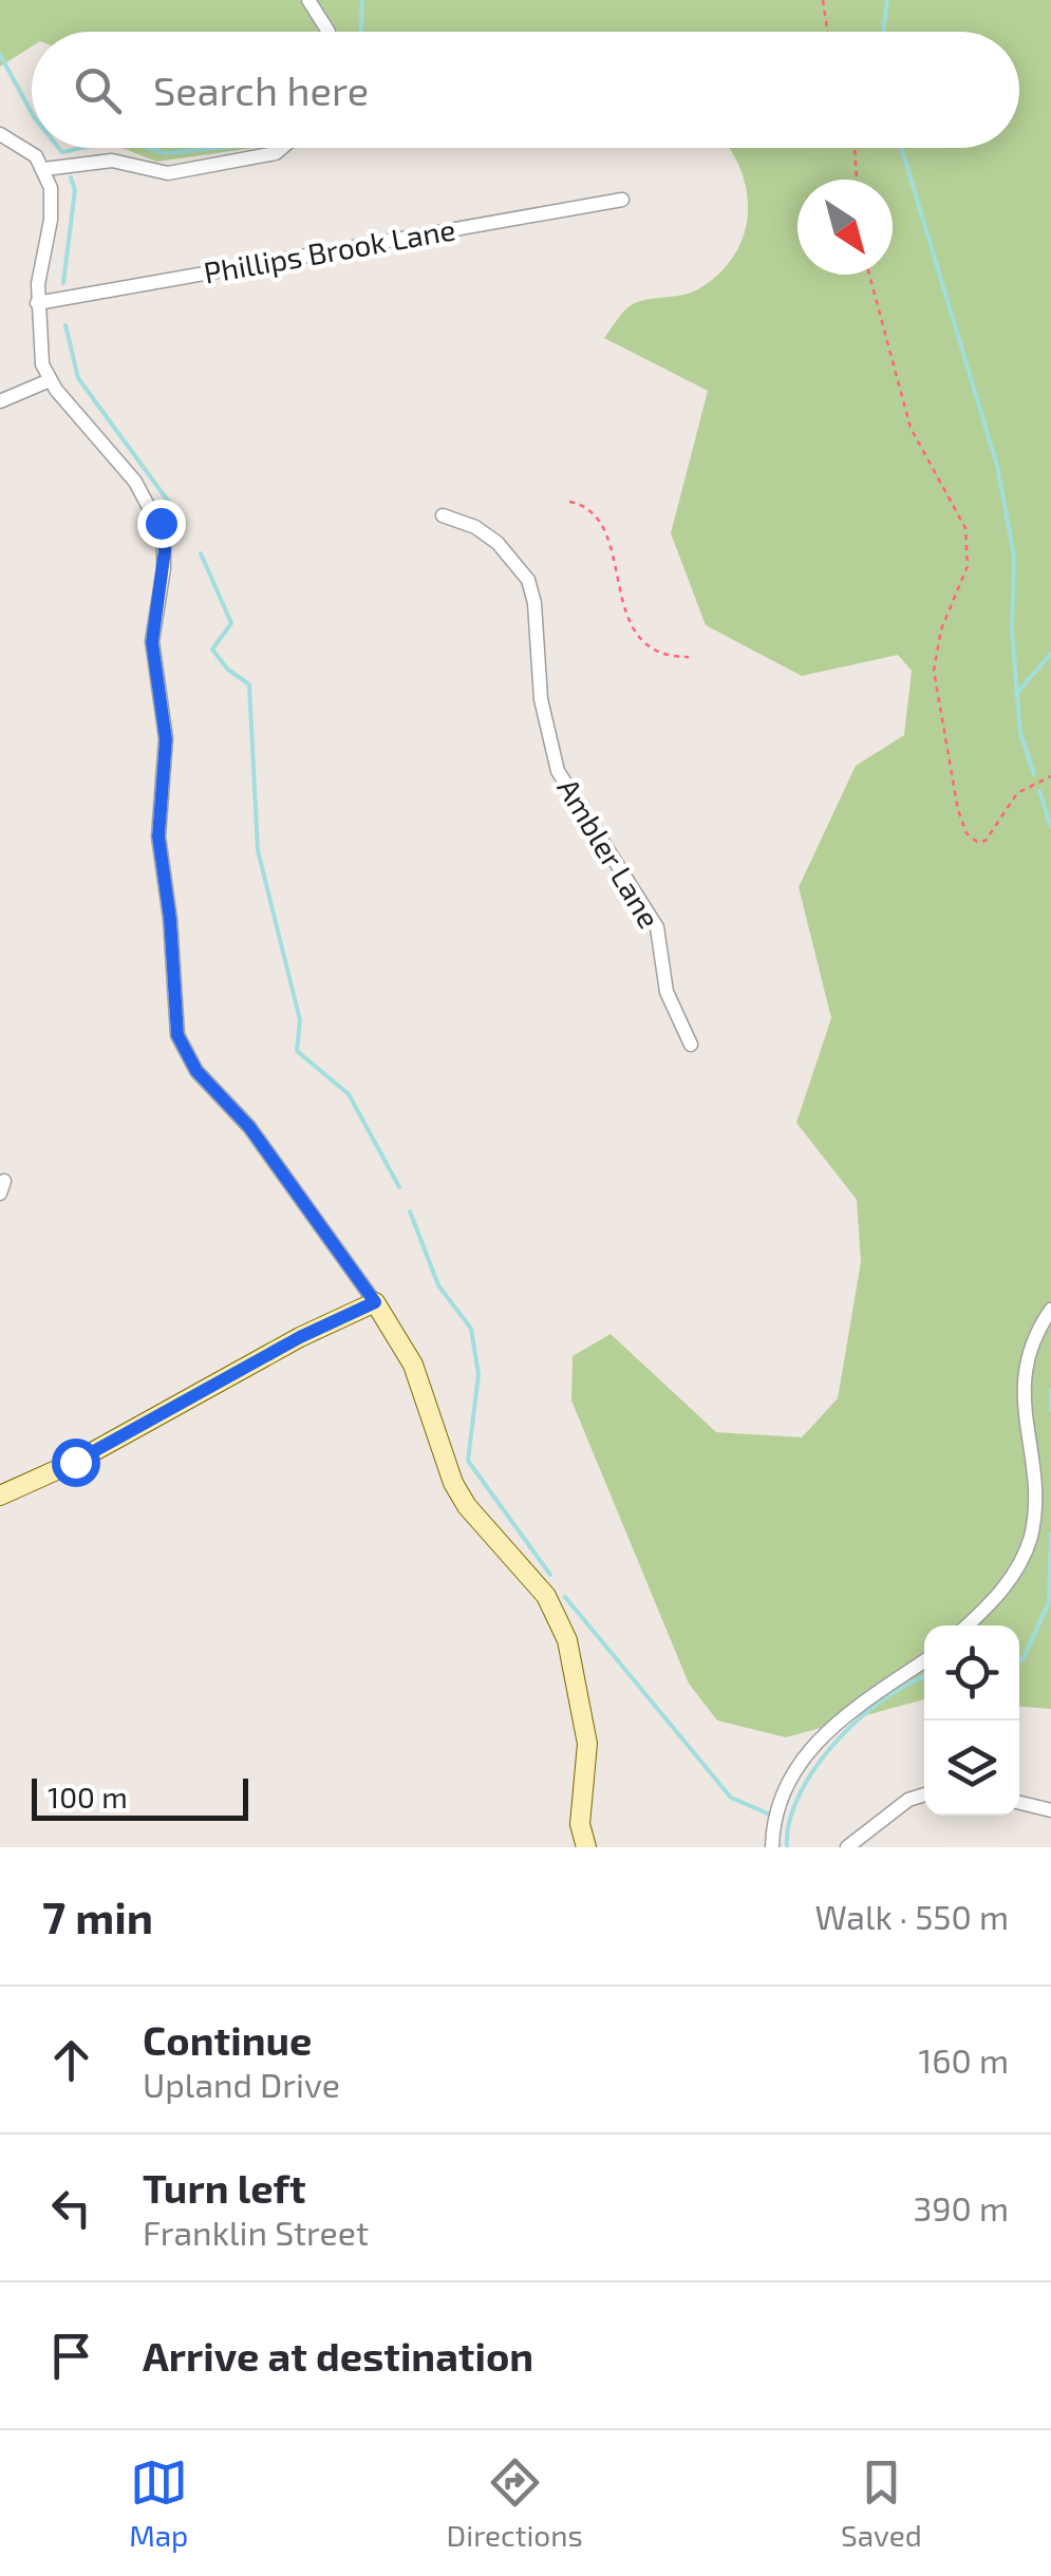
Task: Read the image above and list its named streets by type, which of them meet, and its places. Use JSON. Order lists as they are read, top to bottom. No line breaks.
{"streets":{"street":["Phillips Brook Lane","Ambler Lane"]},"scale_bar":"100 m","north":"bottom right","page":{"search":"Search here","scale":"100 m","heading":["7 min","Walk · 550 m"],"list":[["Continue","Upland Drive","160 m"],["Turn left","Franklin Street","390 m"],"Arrive at destination"],"nav":["Map","Directions","Saved"]}}
